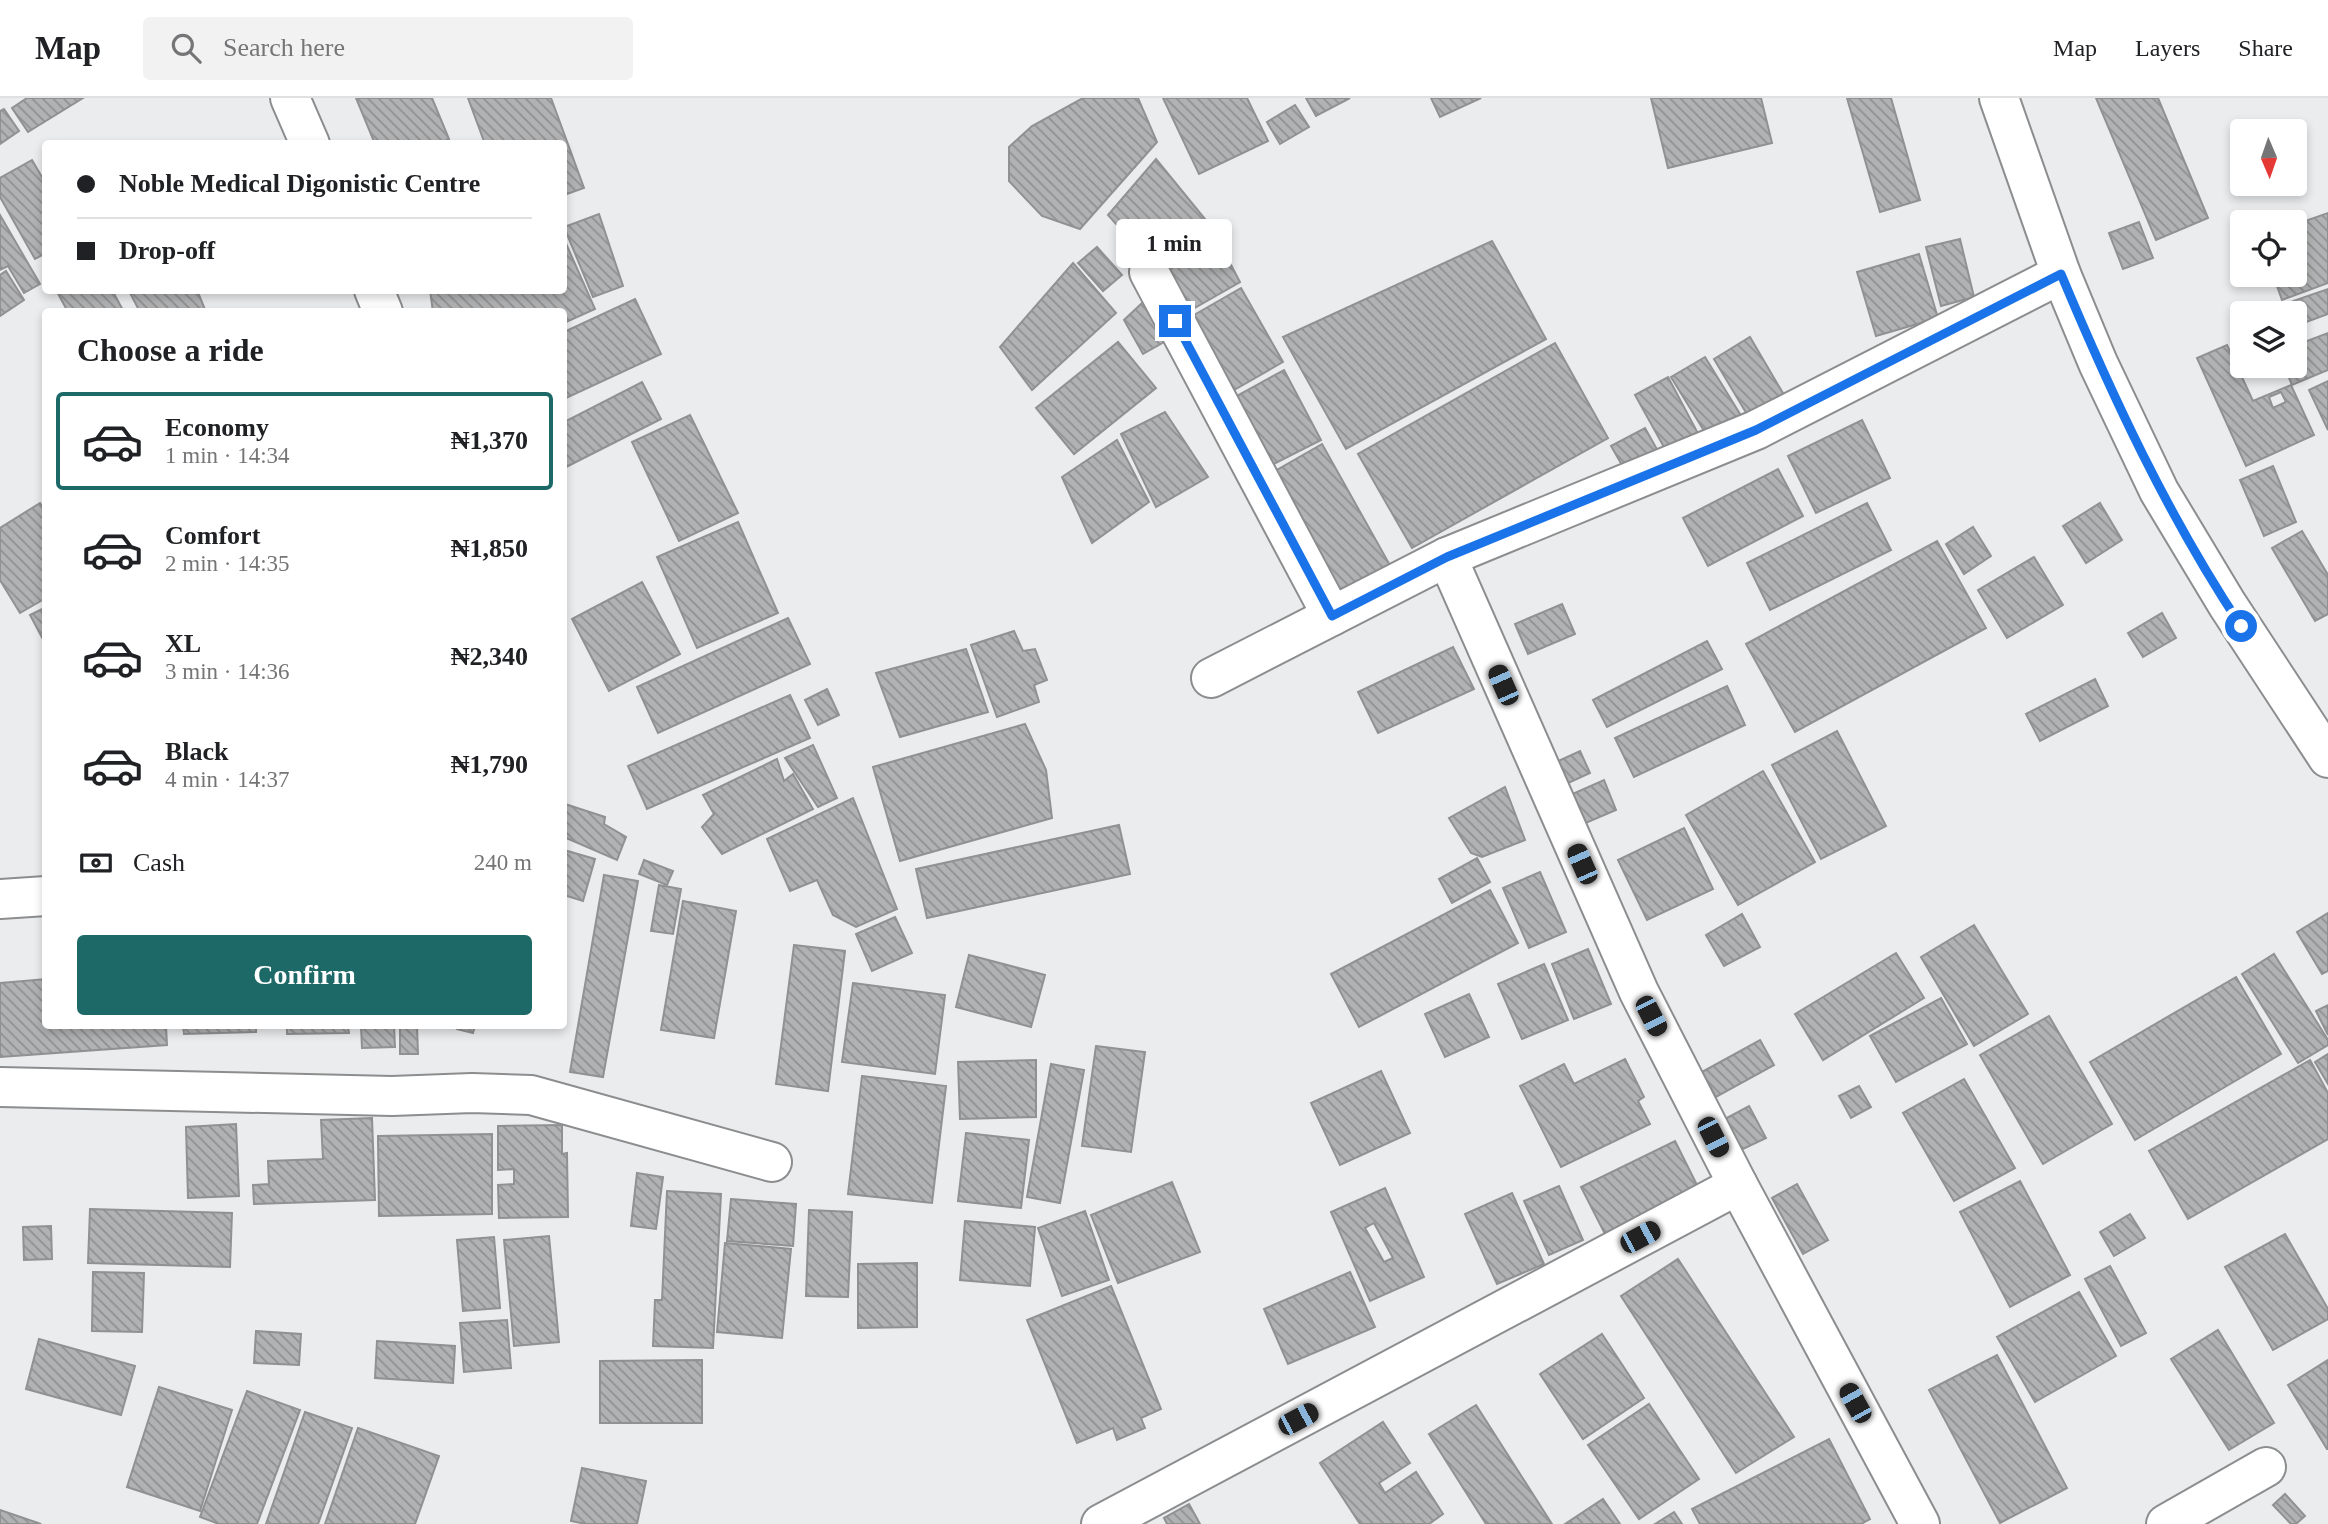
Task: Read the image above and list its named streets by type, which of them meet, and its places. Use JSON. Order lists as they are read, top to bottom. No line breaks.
{"north":"bottom","page":{"header":"Map","search":"Search here","nav":["Map","Layers","Share"],"banner":["Noble Medical Digonistic Centre","Drop-off"],"bubble":"1 min","heading":"Choose a ride","list":[{"name":"Economy","note":"1 min · 14:34","value":"₦1,370"},{"name":"Comfort","note":"2 min · 14:35","value":"₦1,850"},{"name":"XL","note":"3 min · 14:36","value":"₦2,340"},{"name":"Black","note":"4 min · 14:37","value":"₦1,790"}],"pay":["Cash","240 m"],"buttons":"Confirm"}}
